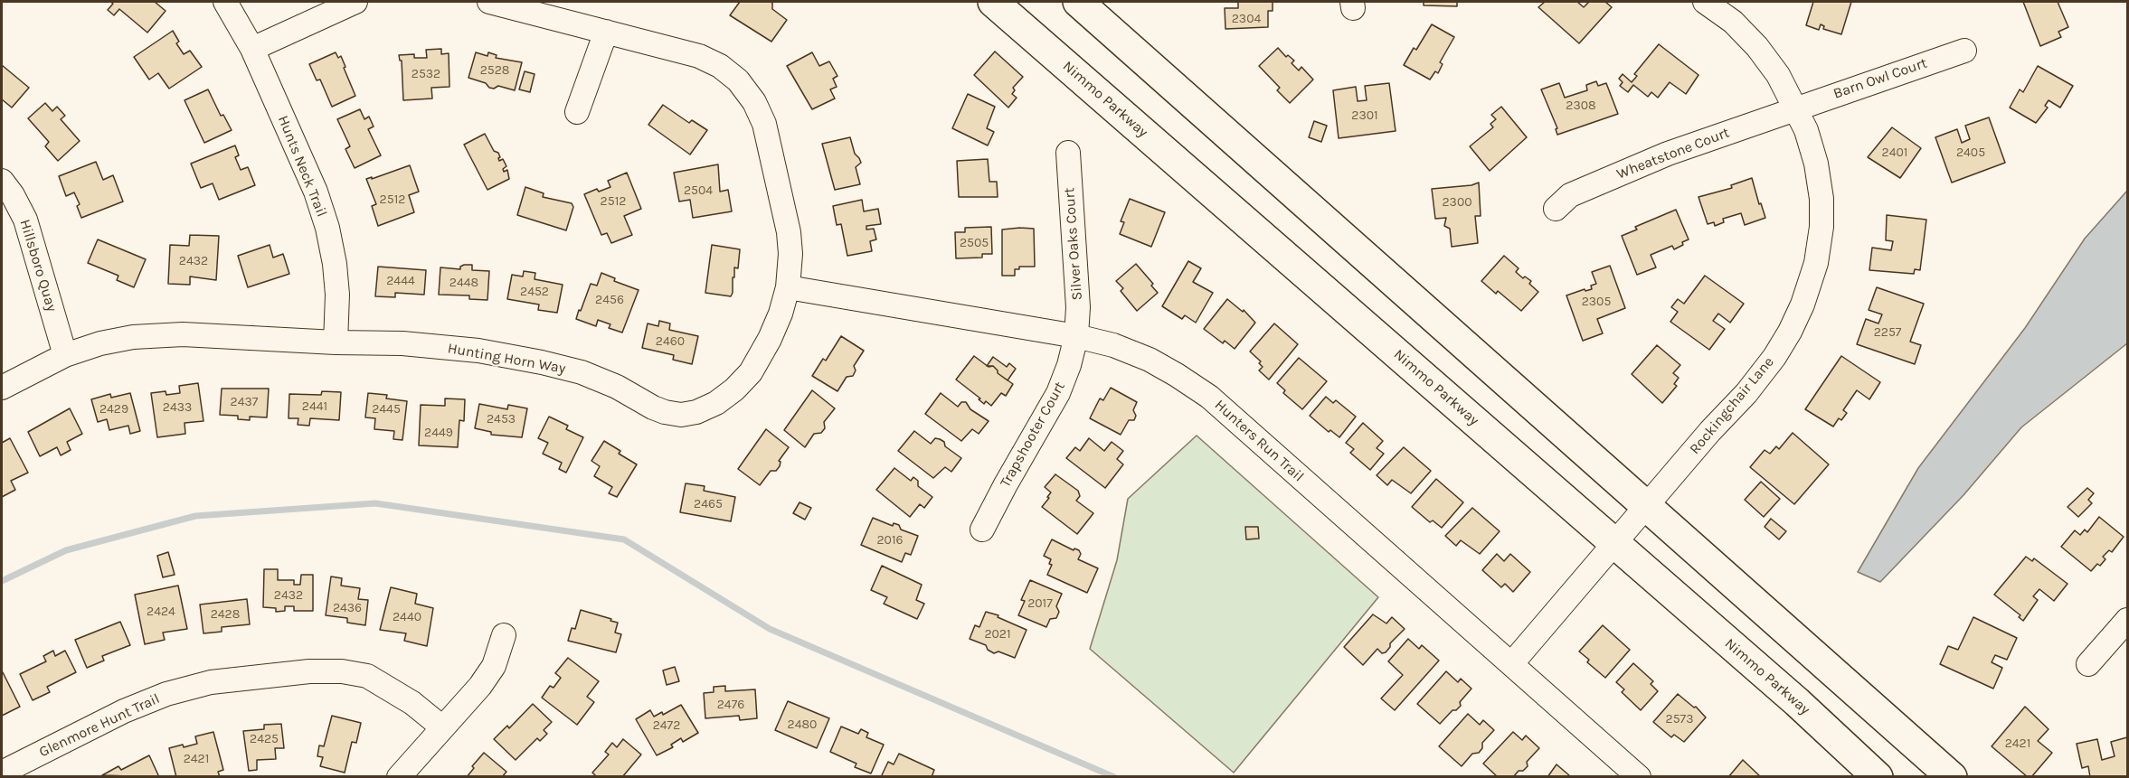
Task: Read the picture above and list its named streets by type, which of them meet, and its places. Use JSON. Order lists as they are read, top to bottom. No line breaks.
{"streets":{"highway":["Nimmo Parkway"],"street":["Barn Owl Court","Wheatstone Court","Hunts Neck Trail","Silver Oaks Court","Hillsboro Quay","Hunting Horn Way","Rockingchair Lane","Trapshooter Court","Hunters Run Trail","Glenmore Hunt Trail"]},"crossings":[["Barn Owl Court","Wheatstone Court"],["Barn Owl Court","Rockingchair Lane"],["Nimmo Parkway","Rockingchair Lane"],["Wheatstone Court","Rockingchair Lane"],["Hunts Neck Trail","Hunting Horn Way"],["Silver Oaks Court","Trapshooter Court"],["Silver Oaks Court","Hunters Run Trail"],["Hillsboro Quay","Hunting Horn Way"],["Hunting Horn Way","Hunters Run Trail"],["Rockingchair Lane","Hunters Run Trail"],["Trapshooter Court","Hunters Run Trail"]],"house_numbers":["2304","2528","2532","2308","2301","2401","2405","2504","2512","2512","2300","2505","2432","2444","2448","2452","2456","2305","2257","2460","2437","2441","2433","2429","2445","2453","2449","2465","2016","2432","2017","2436","2424","2428","2440","2021","2476","2573","2480","2472","2425","2421","2421"]}
